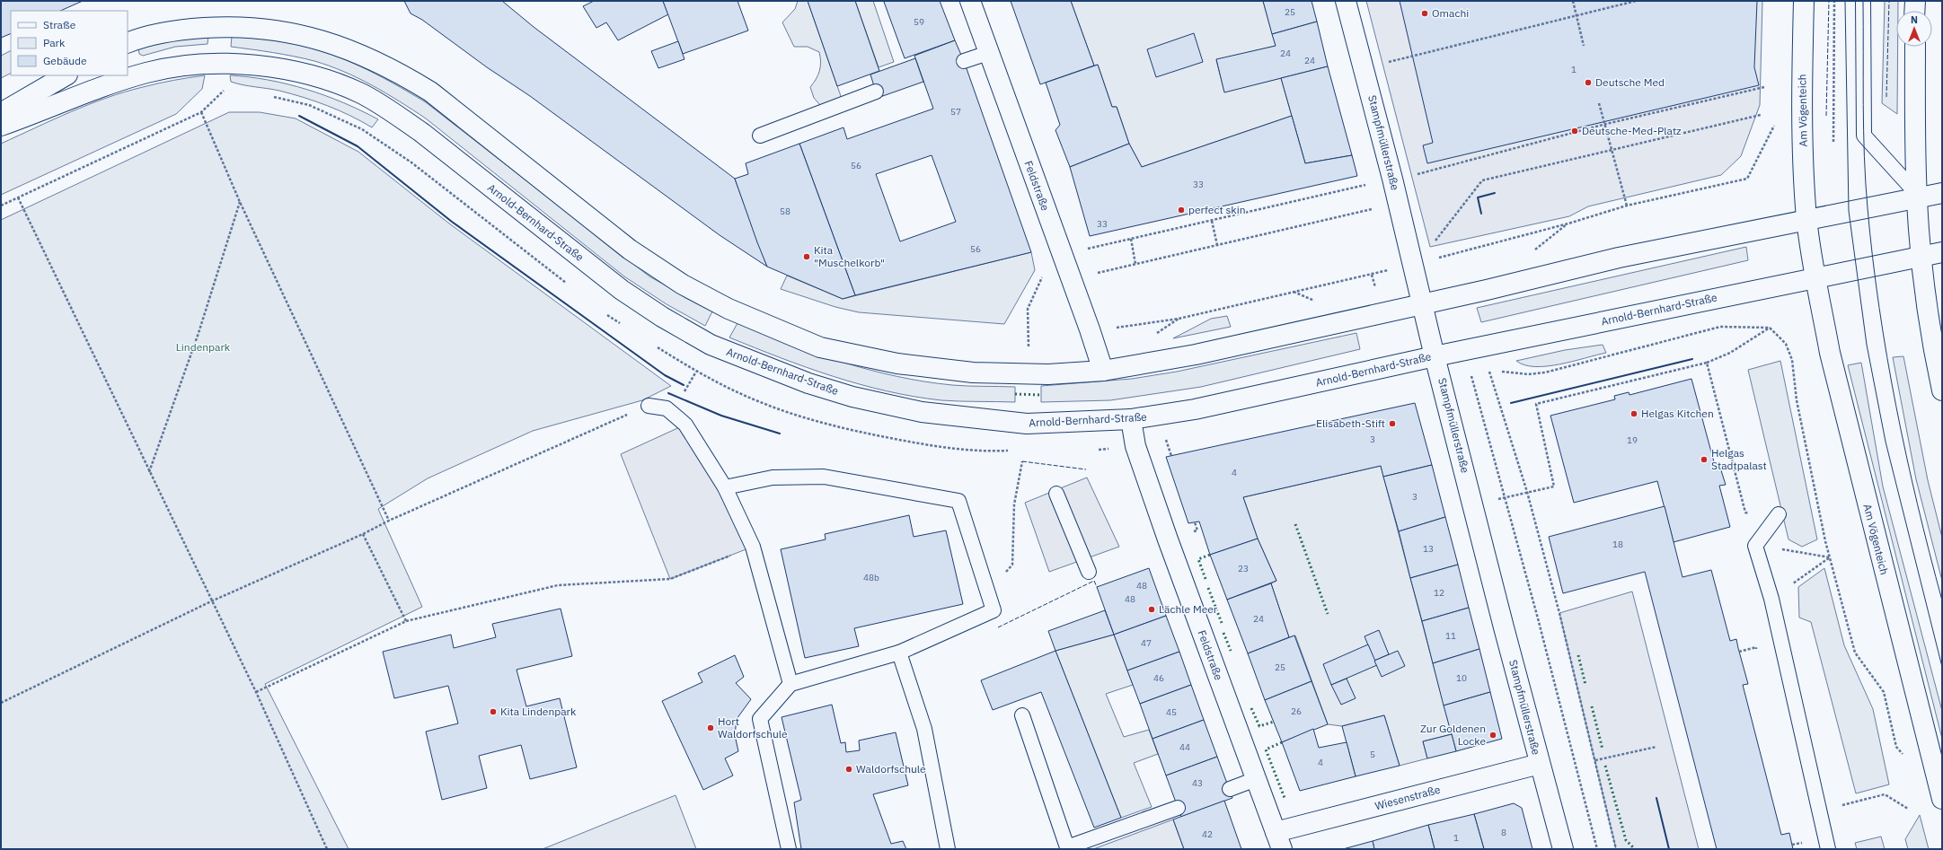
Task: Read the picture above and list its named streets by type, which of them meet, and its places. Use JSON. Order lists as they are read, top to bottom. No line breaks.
{"streets":{"main road":["Am Vögenteich","Stampfmüllerstraße","Feldstraße","Arnold-Bernhard-Straße","Wiesenstraße"]},"crossings":[["Am Vögenteich","Arnold-Bernhard-Straße"],["Stampfmüllerstraße","Arnold-Bernhard-Straße"],["Stampfmüllerstraße","Wiesenstraße"],["Feldstraße","Arnold-Bernhard-Straße"],["Feldstraße","Wiesenstraße"]],"parks":["Lindenpark"],"places":["Omachi","Deutsche Med","Deutsche-Med-Platz","perfect skin","Kita \"Muschelkorb\"","Helgas Kitchen","Elisabeth-Stift","Helgas Stadtpalast","Lächle Meer","Kita Lindenpark","Hort Waldorfschule","Zur Goldenen Locke","Waldorfschule"],"house_numbers":["25","59","24","24","1","57","56","33","58","33","56","3","19","4","3","18","13","23","48b","48","12","48","24","11","47","25","46","10","26","45","44","5","4","43","8","42","1"],"legend":["Straße","Park","Gebäude"],"north":"top"}
